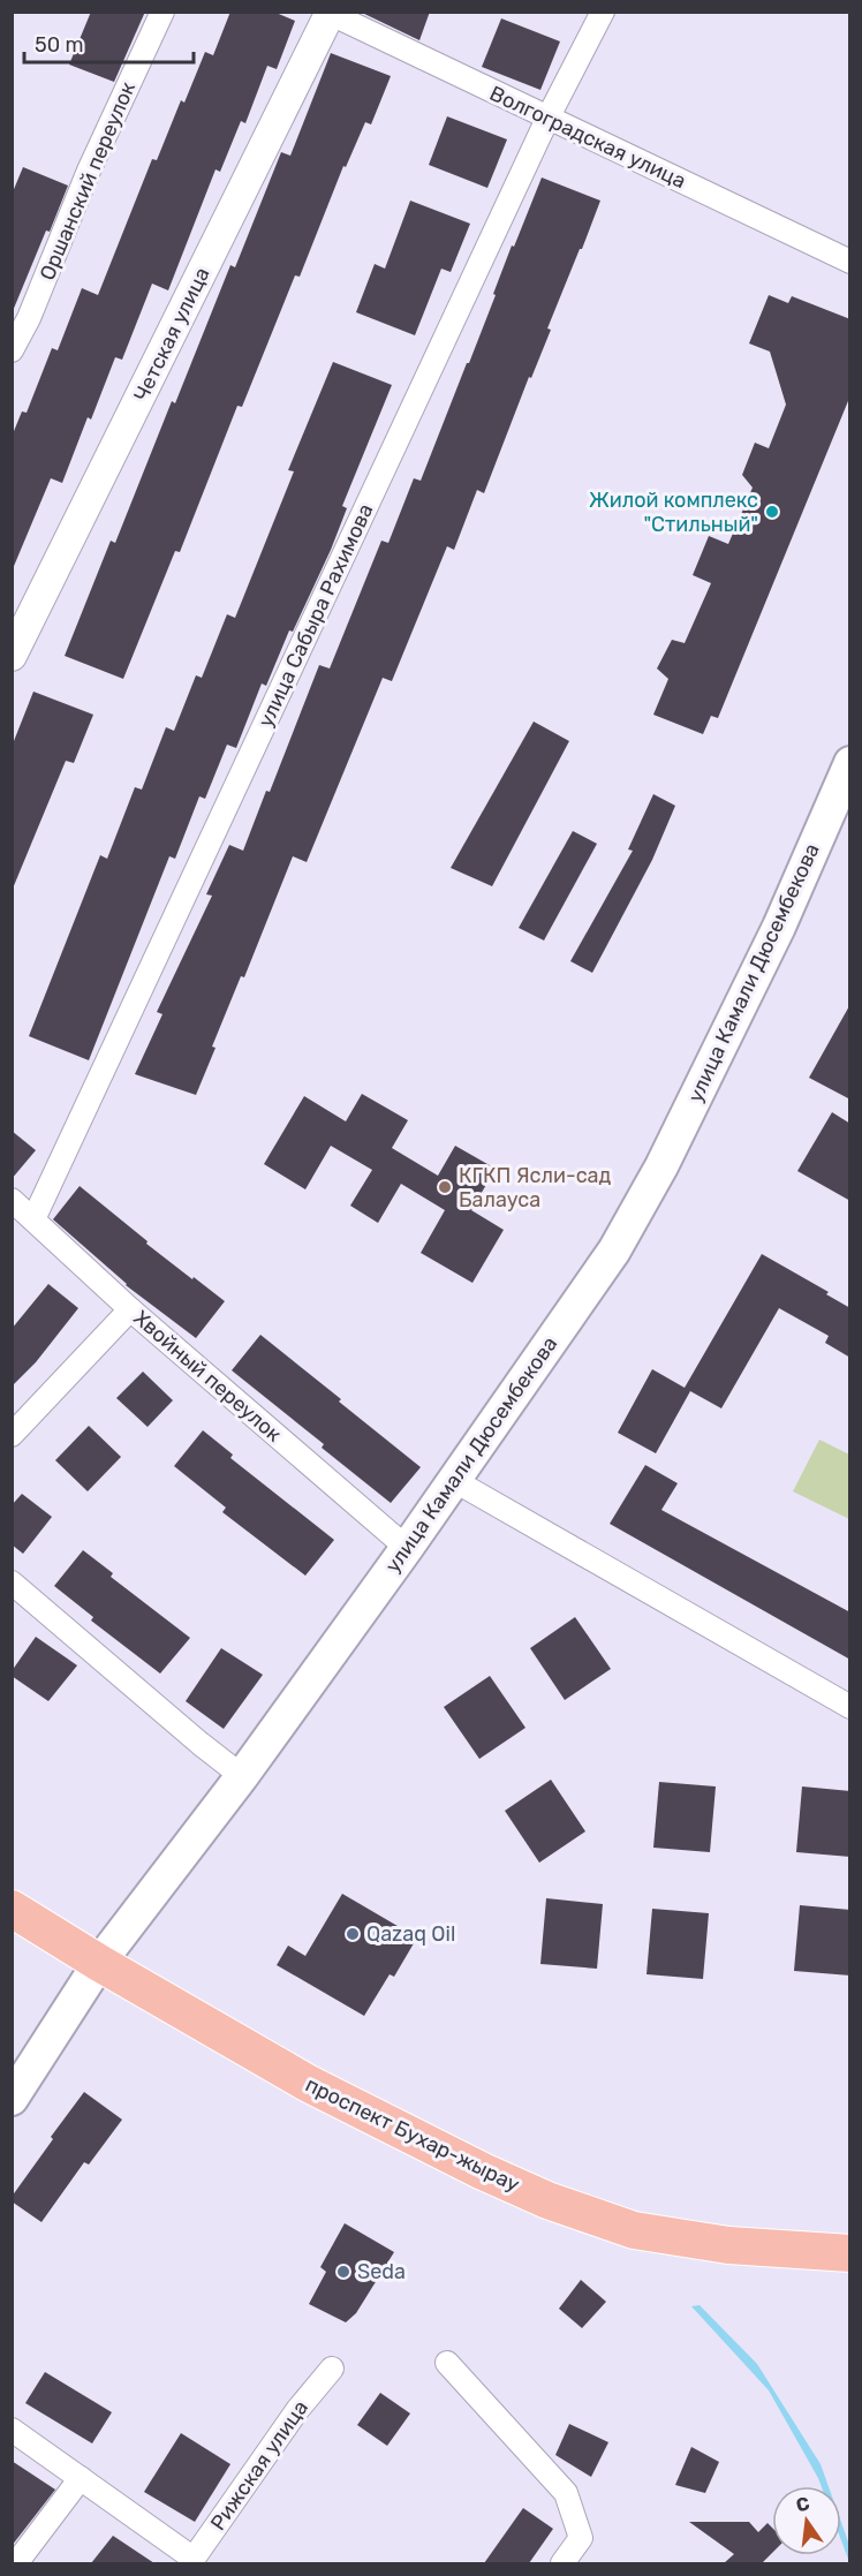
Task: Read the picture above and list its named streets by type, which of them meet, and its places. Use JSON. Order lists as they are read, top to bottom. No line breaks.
{"streets":{"main road":["улица Камали Дюсембекова","проспект Бухар-жырау"],"street":["Волгоградская улица","Оршанский переулок","Четская улица","улица Сабыра Рахимова","Хвойный переулок","Рижская улица"]},"crossings":[["Волгоградская улица","Четская улица"],["Волгоградская улица","улица Сабыра Рахимова"],["улица Сабыра Рахимова","Хвойный переулок"],["улица Камали Дюсембекова","Хвойный переулок"],["улица Камали Дюсембекова","проспект Бухар-жырау"]],"places":["Жилой комплекс \"Стильный\"","КГКП Ясли-сад Балауса","Qazaq Oil","Seda"],"scale_bar":"50 m","north":"top"}
